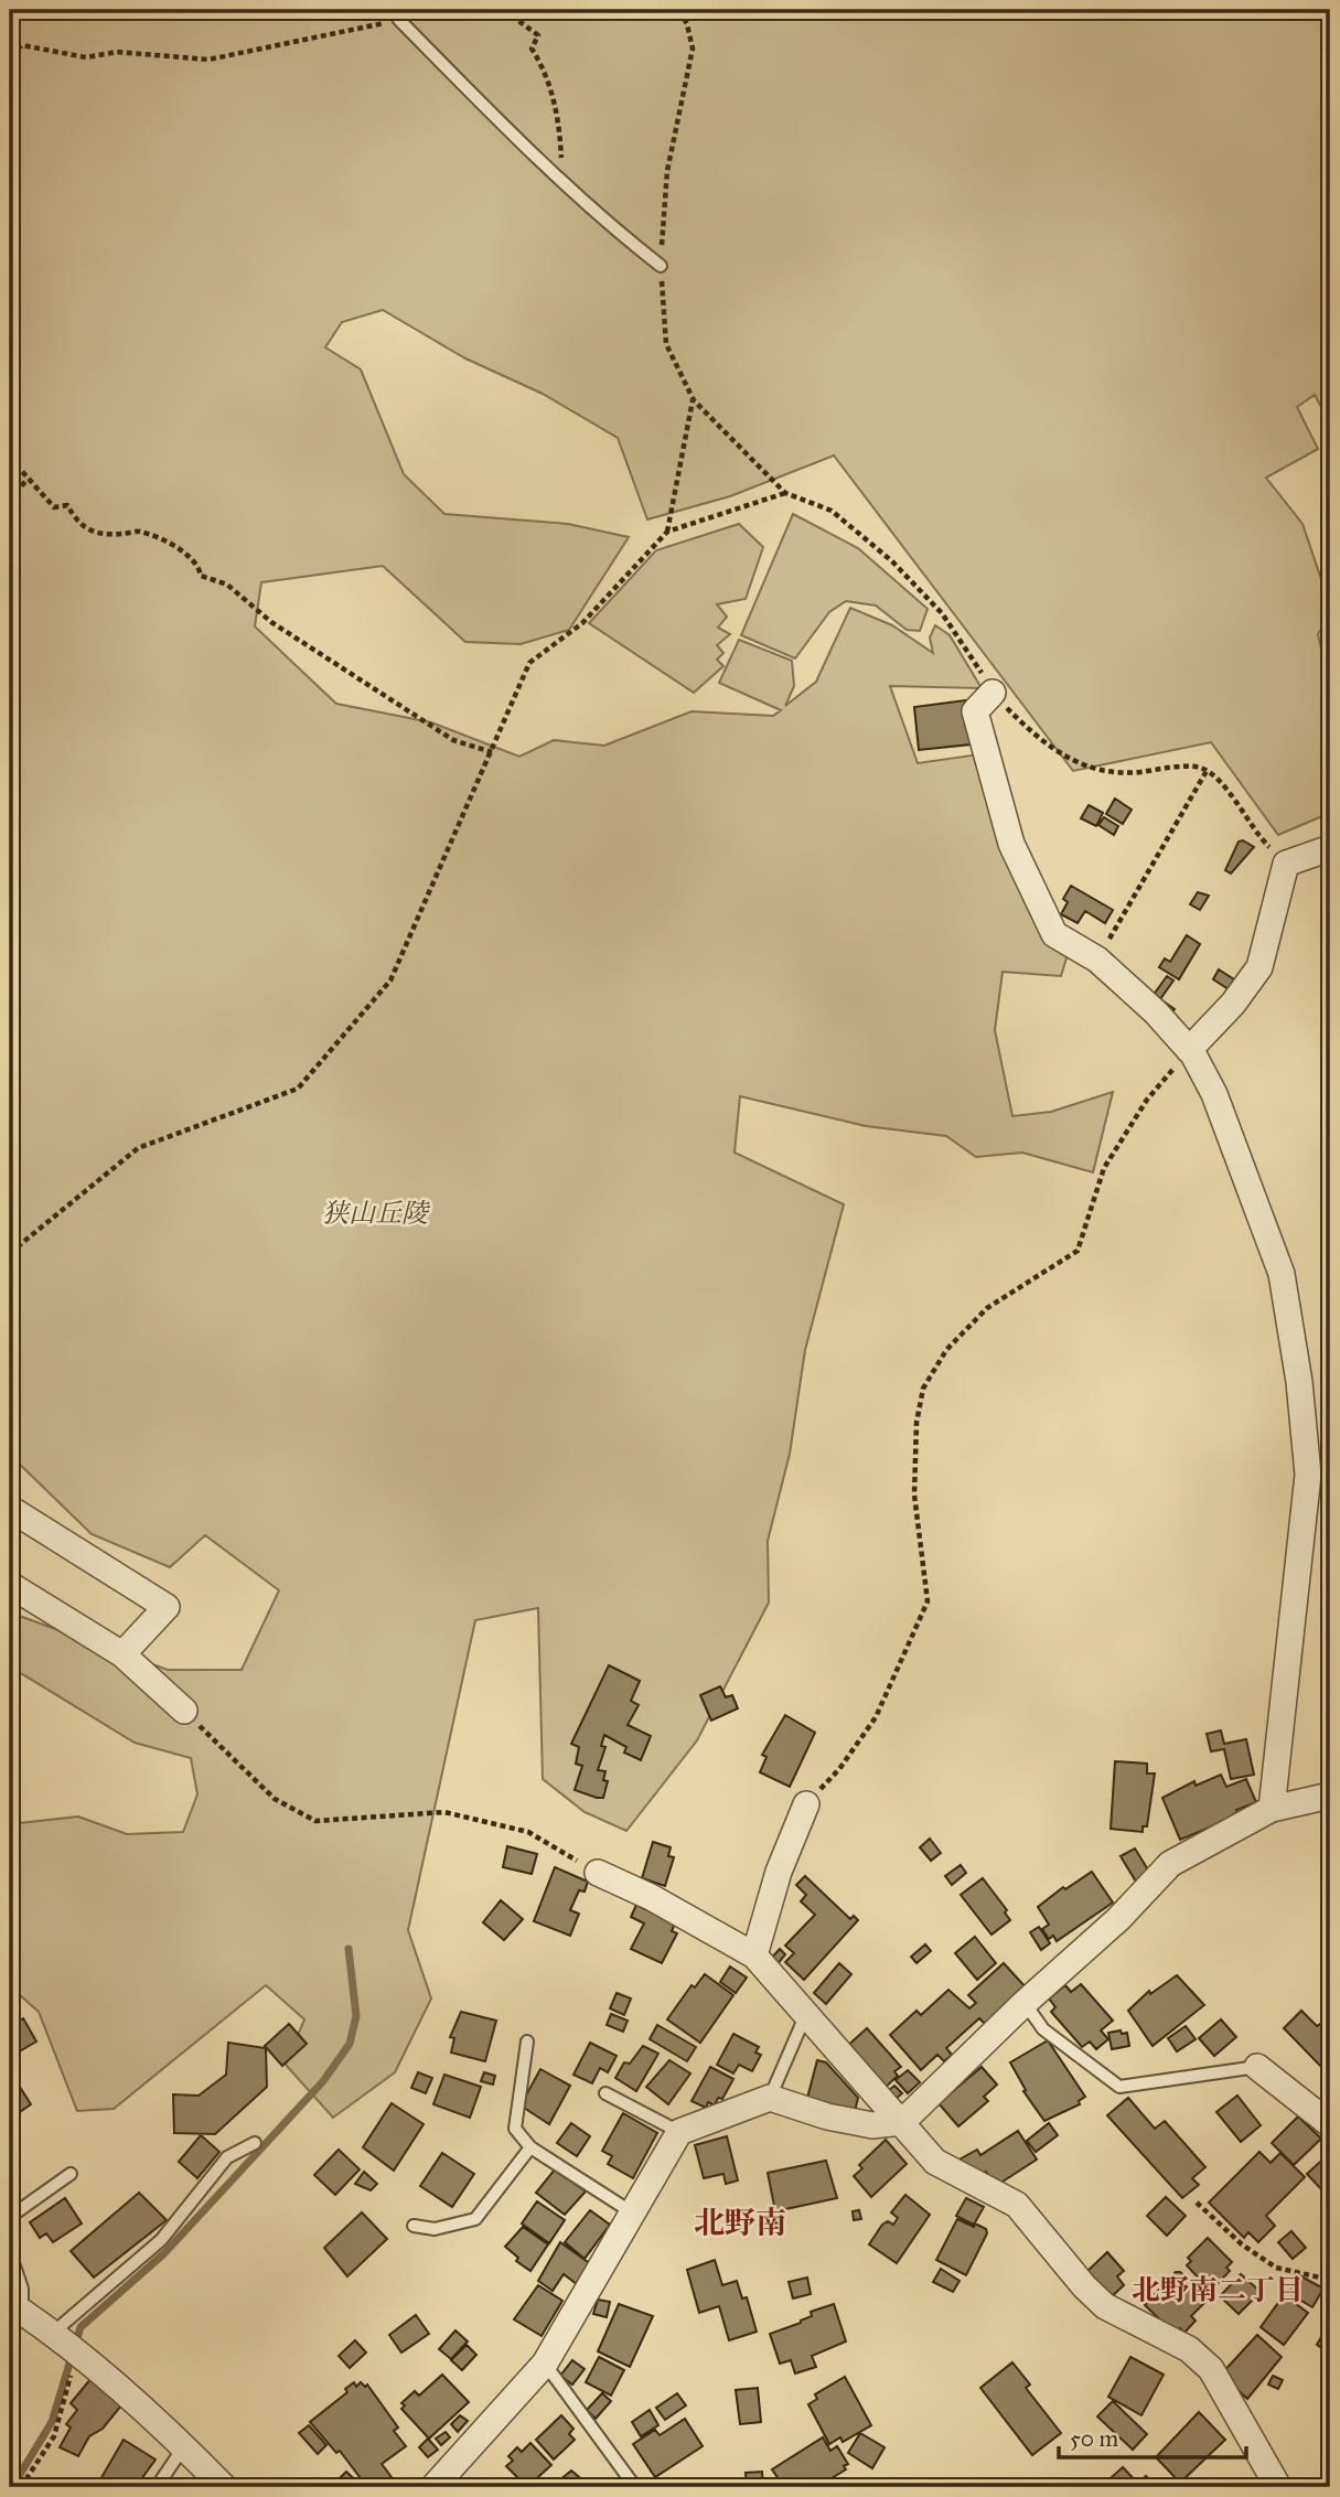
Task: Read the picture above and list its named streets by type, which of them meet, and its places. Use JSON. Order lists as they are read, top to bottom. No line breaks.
{"districts":["北野南","北野南二丁目"],"parks":["狭山丘陵"],"scale_bar":"50 m"}
